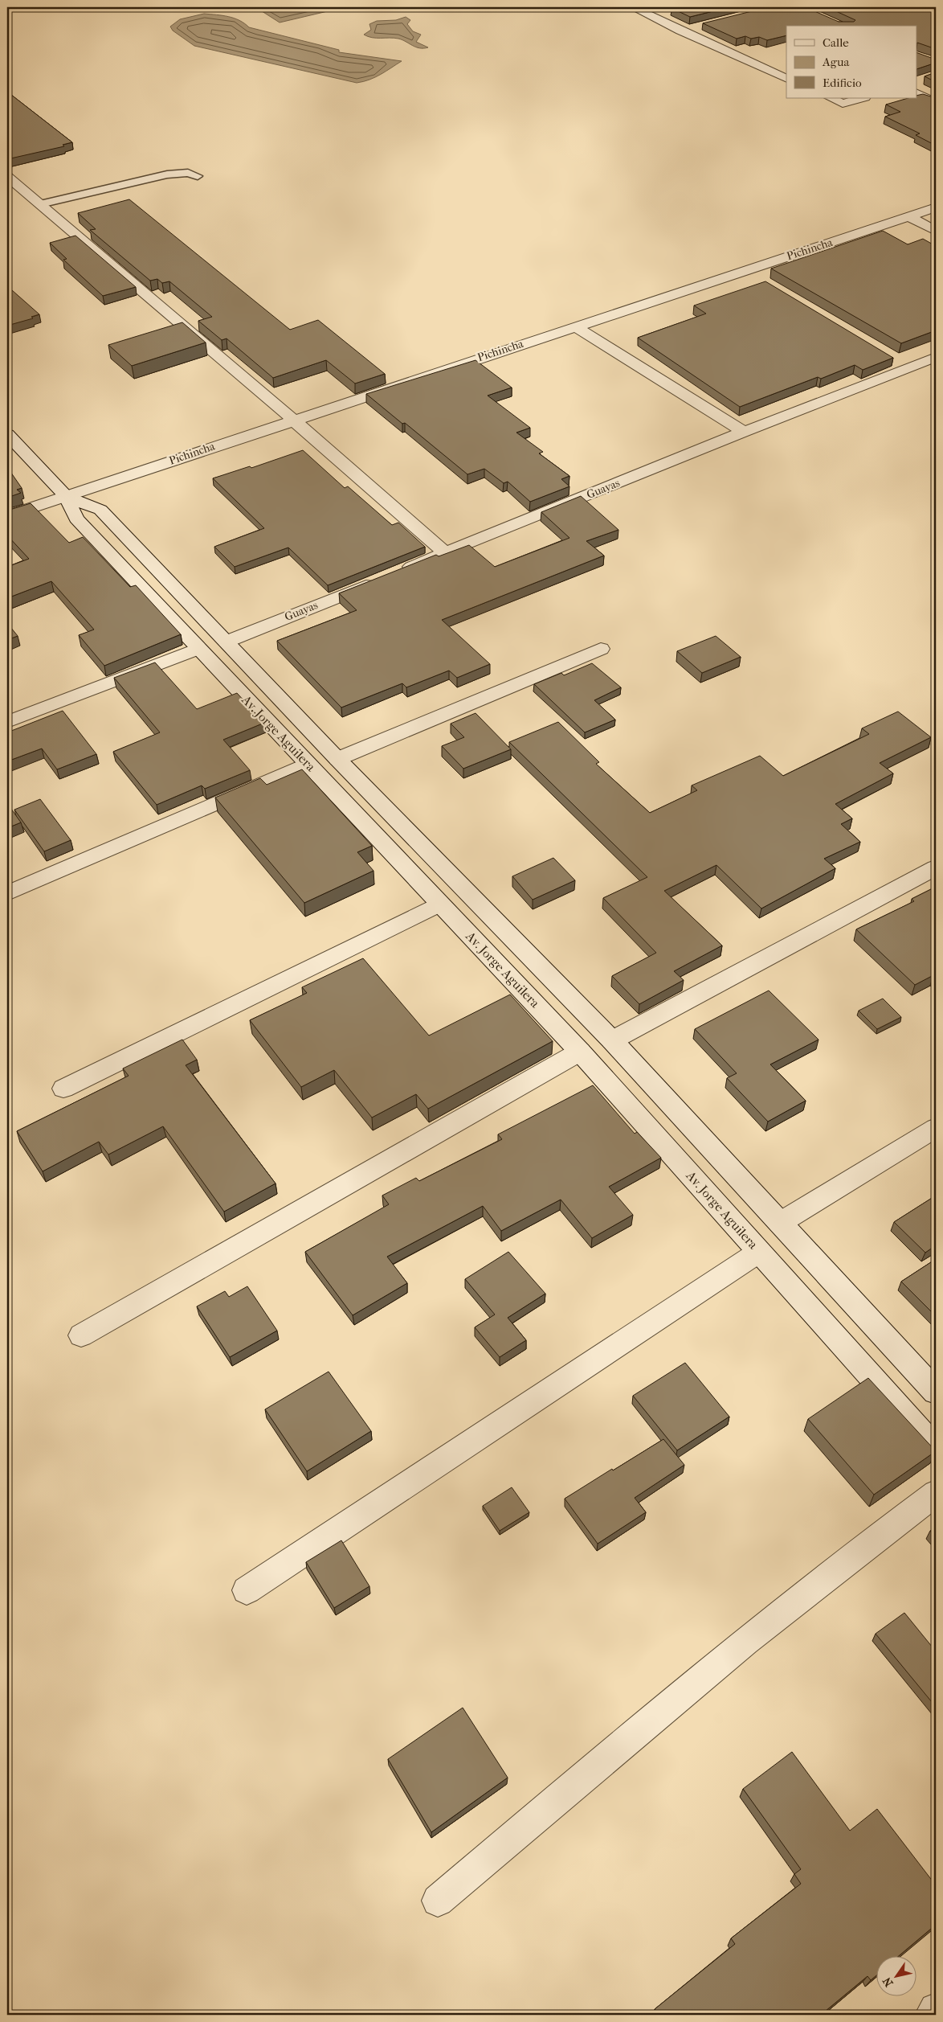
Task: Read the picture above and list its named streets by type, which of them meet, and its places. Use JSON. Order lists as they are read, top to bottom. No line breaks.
{"streets":{"street":["Pichincha","Guayas","Av. Jorge Aguilera"]},"crossings":[["Pichincha","Av. Jorge Aguilera"],["Guayas","Av. Jorge Aguilera"]],"legend":["Calle","Agua","Edificio"],"north":"bottom left"}
